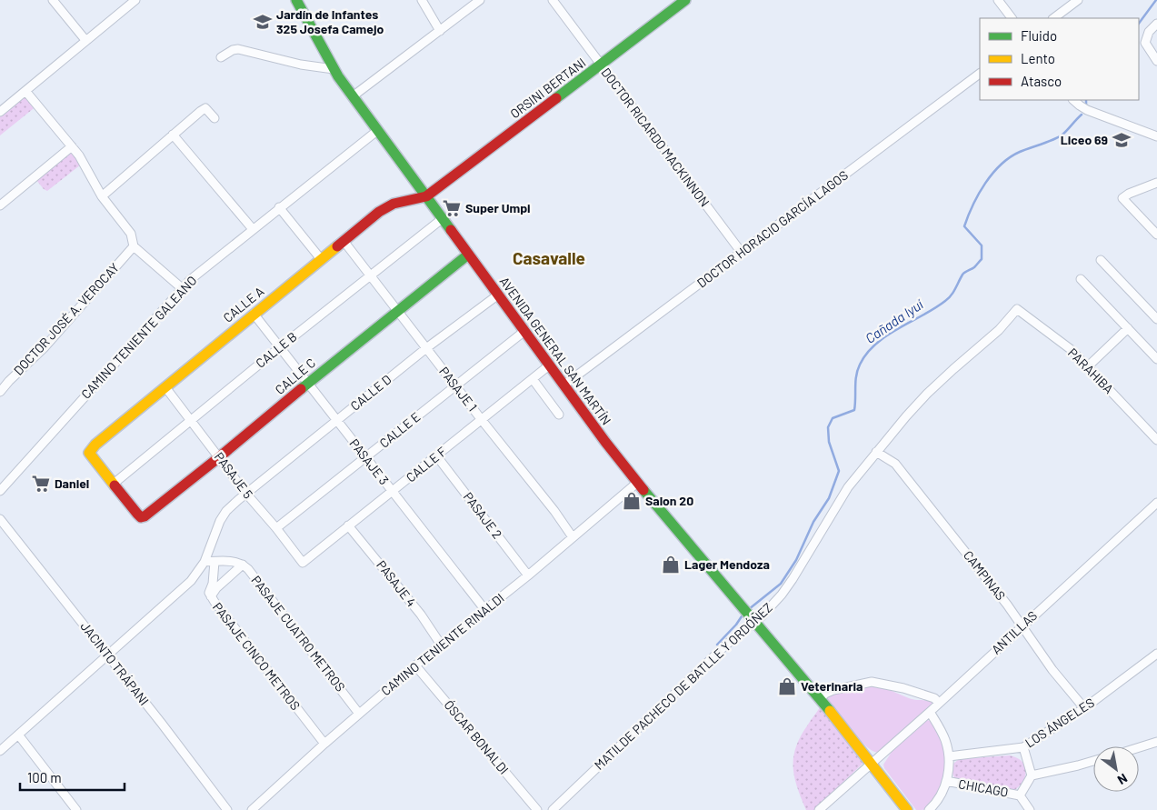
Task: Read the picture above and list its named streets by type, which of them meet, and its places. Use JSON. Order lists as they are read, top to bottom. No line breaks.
{"streets":{"street":["ORSINI BERTANI","DOCTOR RICARDO MACKINNON","DOCTOR HORACIO GARCÍA LAGOS","CALLE A","DOCTOR JOSÉ A. VEROCAY","CAMINO TENIENTE GALEANO","CALLE B","AVENIDA GENERAL SAN MARTÍN","PARAHIBA","CALLE C","PASAJE 1","CALLE D","CALLE E","PASAJE 3","CALLE F","PASAJE 5","PASAJE 2","CAMPINAS","PASAJE 4","ANTILLAS","PASAJE CUATRO METROS","CAMINO TENIENTE RINALDI","PASAJE CINCO METROS","JACINTO TRÁPANI","MATILDE PACHECO DE BATLLE Y ORDÓÑEZ","LOS ÁNGELES","ÓSCAR BONALDI","CHICAGO"]},"crossings":[["ORSINI BERTANI","DOCTOR RICARDO MACKINNON"],["ORSINI BERTANI","CALLE A"],["ORSINI BERTANI","AVENIDA GENERAL SAN MARTÍN"],["DOCTOR RICARDO MACKINNON","DOCTOR HORACIO GARCÍA LAGOS"],["DOCTOR HORACIO GARCÍA LAGOS","AVENIDA GENERAL SAN MARTÍN"],["CALLE A","CALLE B"],["CALLE A","AVENIDA GENERAL SAN MARTÍN"],["CALLE A","CALLE C"],["CALLE A","PASAJE 1"],["CALLE A","PASAJE 3"],["CALLE A","PASAJE 5"],["CAMINO TENIENTE GALEANO","AVENIDA GENERAL SAN MARTÍN"],["CALLE B","AVENIDA GENERAL SAN MARTÍN"],["CALLE B","CALLE C"],["CALLE B","PASAJE 1"],["CALLE B","PASAJE 3"],["CALLE B","PASAJE 5"],["AVENIDA GENERAL SAN MARTÍN","CALLE C"],["AVENIDA GENERAL SAN MARTÍN","CALLE D"],["AVENIDA GENERAL SAN MARTÍN","CALLE E"],["AVENIDA GENERAL SAN MARTÍN","CALLE F"],["AVENIDA GENERAL SAN MARTÍN","ANTILLAS"],["AVENIDA GENERAL SAN MARTÍN","CAMINO TENIENTE RINALDI"],["AVENIDA GENERAL SAN MARTÍN","MATILDE PACHECO DE BATLLE Y ORDÓÑEZ"],["PARAHIBA","MATILDE PACHECO DE BATLLE Y ORDÓÑEZ"],["CALLE C","PASAJE 1"],["CALLE C","PASAJE 3"],["CALLE C","PASAJE 5"],["PASAJE 1","CALLE D"],["PASAJE 1","CALLE E"],["PASAJE 1","CALLE F"],["PASAJE 1","CAMINO TENIENTE RINALDI"],["CALLE D","PASAJE 3"],["CALLE D","PASAJE 5"],["CALLE D","PASAJE CUATRO METROS"],["CALLE D","JACINTO TRÁPANI"],["CALLE E","PASAJE 3"],["CALLE E","PASAJE 5"],["PASAJE 3","CALLE F"],["PASAJE 3","CAMINO TENIENTE RINALDI"],["CALLE F","PASAJE 5"],["CALLE F","PASAJE 2"],["CALLE F","PASAJE 4"],["PASAJE 2","CAMINO TENIENTE RINALDI"],["CAMPINAS","ANTILLAS"],["CAMPINAS","MATILDE PACHECO DE BATLLE Y ORDÓÑEZ"],["CAMPINAS","LOS ÁNGELES"],["PASAJE 4","CAMINO TENIENTE RINALDI"],["PASAJE CUATRO METROS","CAMINO TENIENTE RINALDI"],["PASAJE CUATRO METROS","PASAJE CINCO METROS"],["CAMINO TENIENTE RINALDI","PASAJE CINCO METROS"],["CAMINO TENIENTE RINALDI","ÓSCAR BONALDI"]],"districts":["Casavalle"],"water":["Cañada Iyuí"],"places":{"school or university":["Jardín de Infantes 325 Josefa Camejo","Liceo 69"],"supermarket":["Super Umpi","Daniel"],"shop":["Salon 20","Lager Mendoza","Veterinaria"]},"legend":["Fluido","Lento","Atasco"],"scale_bar":"100 m","north":"bottom right"}
